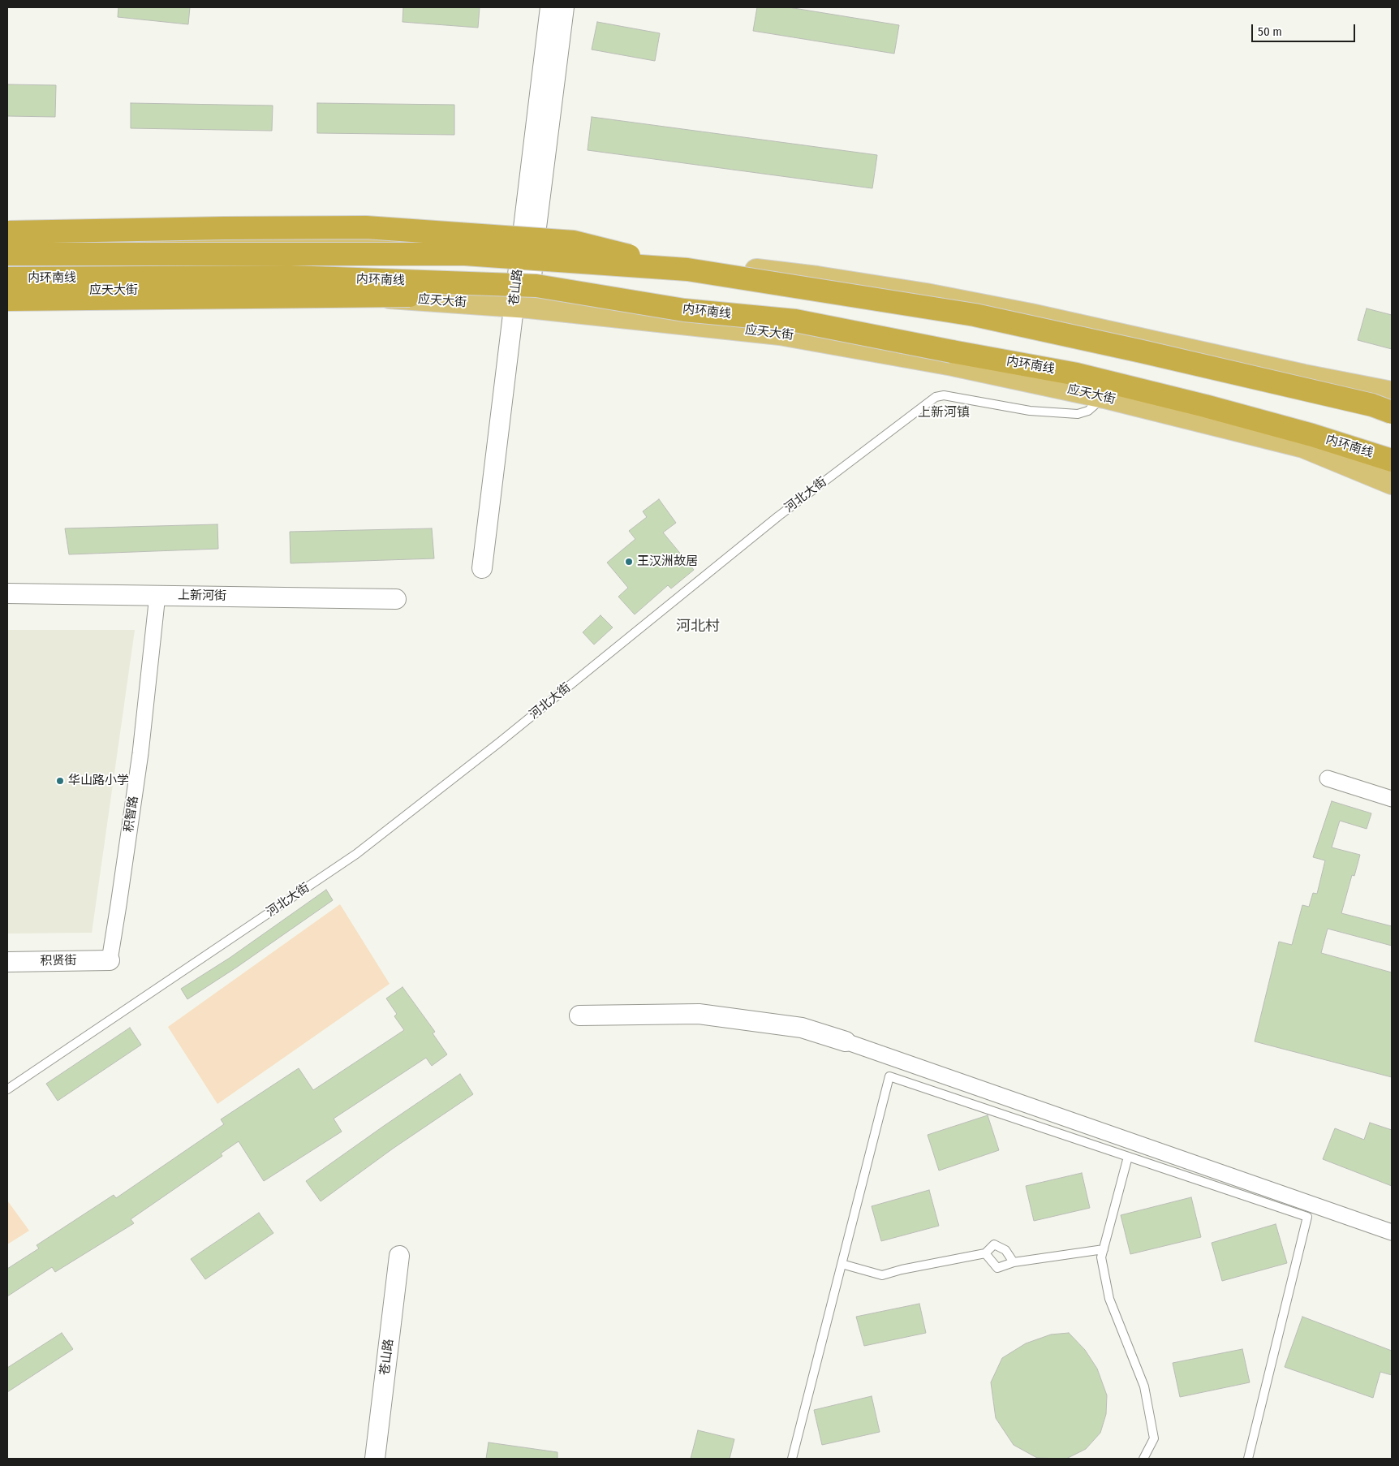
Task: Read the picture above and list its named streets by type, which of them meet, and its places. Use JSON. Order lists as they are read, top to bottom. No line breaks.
{"streets":{"highway":["内环南线"],"main road":["应天大街"],"street":["苍山路","上新河街","积智路","积贤街"],"lane":["河北大街"]},"crossings":[["苍山路","应天大街"],["应天大街","河北大街"],["上新河街","积智路"],["积智路","积贤街"]],"districts":["上新河镇","河北村"],"places":["王汉洲故居","华山路小学"],"scale_bar":"50 m"}
